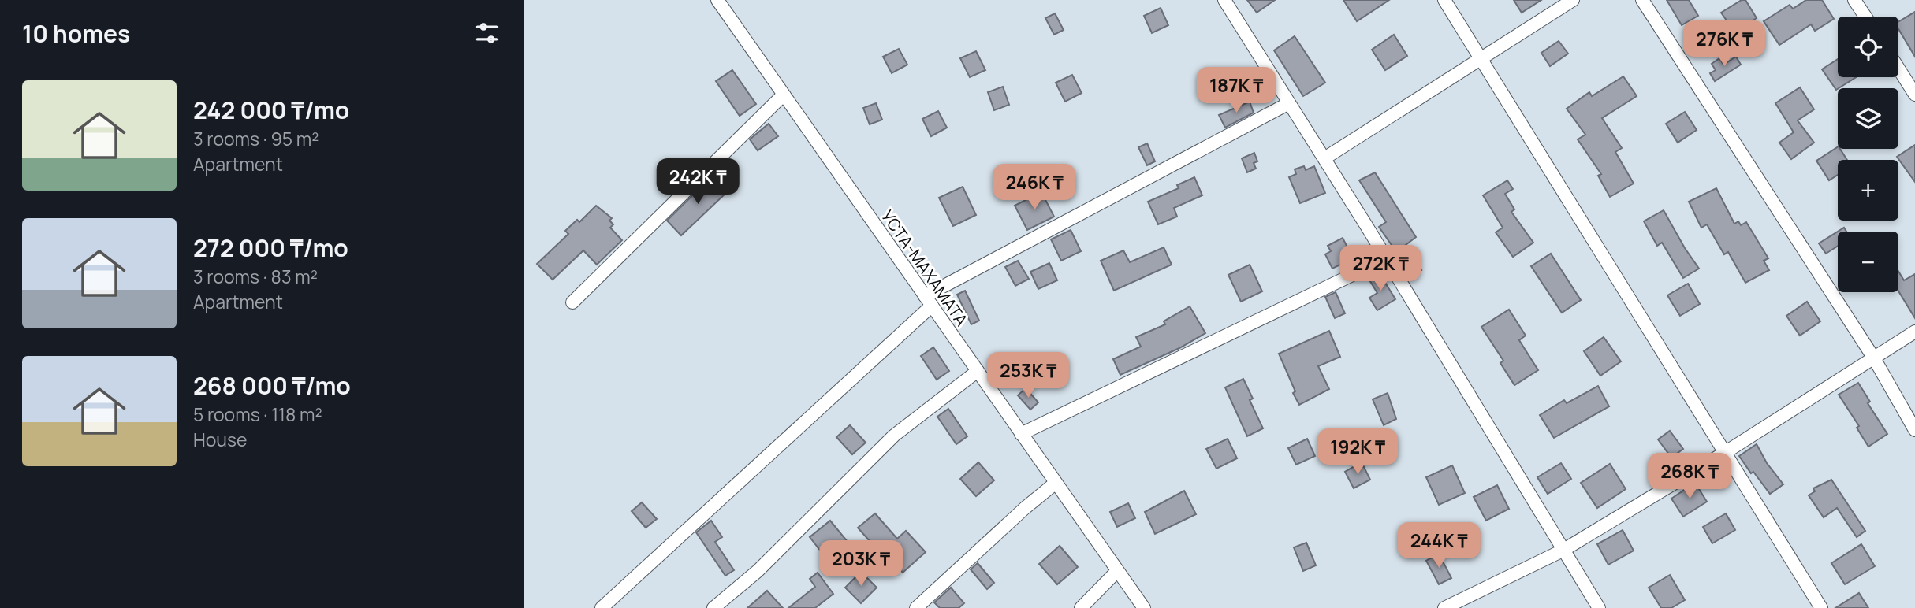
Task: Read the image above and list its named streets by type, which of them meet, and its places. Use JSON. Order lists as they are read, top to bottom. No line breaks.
{"streets":{"street":["УСТА-МАХАМАТА"]},"page":{"heading":"10 homes","map_buttons":["+","−"],"price":["276K ₸","187K ₸","242K ₸","246K ₸","272K ₸","253K ₸","192K ₸","268K ₸","244K ₸","203K ₸"],"list":[{"name":"242 000 ₸/mo","note":"3 rooms · 95 m² · Apartment"},{"name":"272 000 ₸/mo","note":"3 rooms · 83 m² · Apartment"},{"name":"268 000 ₸/mo","note":"5 rooms · 118 m² · House"}]}}
